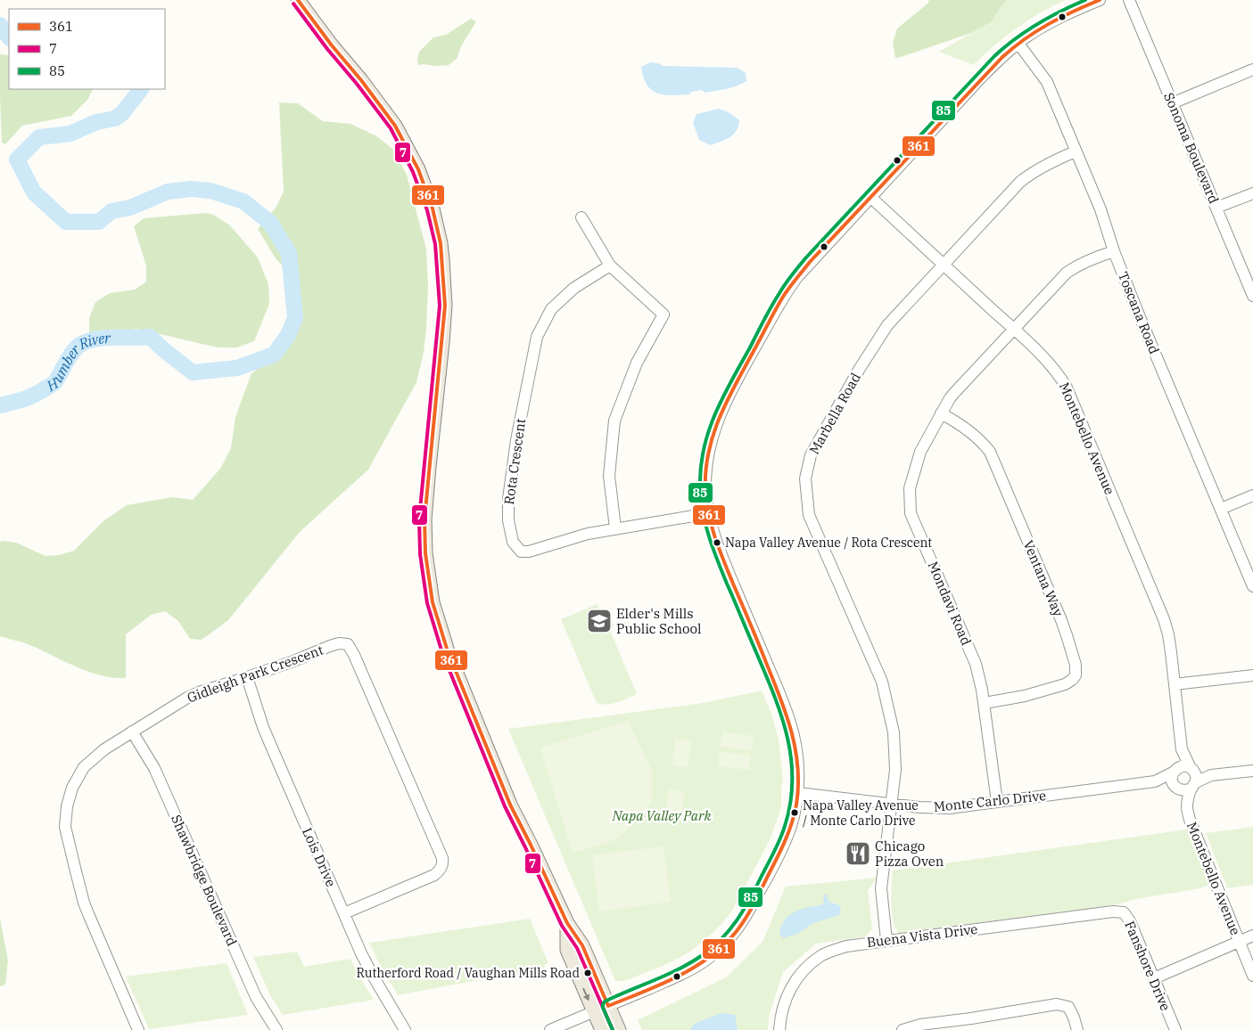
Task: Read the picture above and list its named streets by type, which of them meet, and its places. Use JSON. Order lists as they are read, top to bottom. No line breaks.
{"streets":{"street":["Sonoma Boulevard","Toscana Road","Marbella Road","Montebello Avenue","Rota Crescent","Ventana Way","Mondavi Road","Gidleigh Park Crescent","Monte Carlo Drive","Lois Drive","Shawbridge Boulevard","Buena Vista Drive","Fanshore Drive"]},"crossings":[["Toscana Road","Marbella Road"],["Toscana Road","Mondavi Road"],["Marbella Road","Montebello Avenue"],["Marbella Road","Monte Carlo Drive"],["Marbella Road","Buena Vista Drive"],["Montebello Avenue","Mondavi Road"],["Montebello Avenue","Monte Carlo Drive"],["Ventana Way","Mondavi Road"],["Mondavi Road","Monte Carlo Drive"],["Gidleigh Park Crescent","Lois Drive"],["Gidleigh Park Crescent","Shawbridge Boulevard"],["Buena Vista Drive","Fanshore Drive"]],"water":["Humber River"],"parks":["Napa Valley Park"],"places":{"other":["Napa Valley Avenue / Rota Crescent","Napa Valley Avenue / Monte Carlo Drive","Rutherford Road / Vaughan Mills Road"],"school or university":["Elder's Mills Public School"],"restaurant":["Chicago Pizza Oven"]},"lines":["transit line 361","transit line 85","transit line 7"],"legend":["361","7","85"]}
